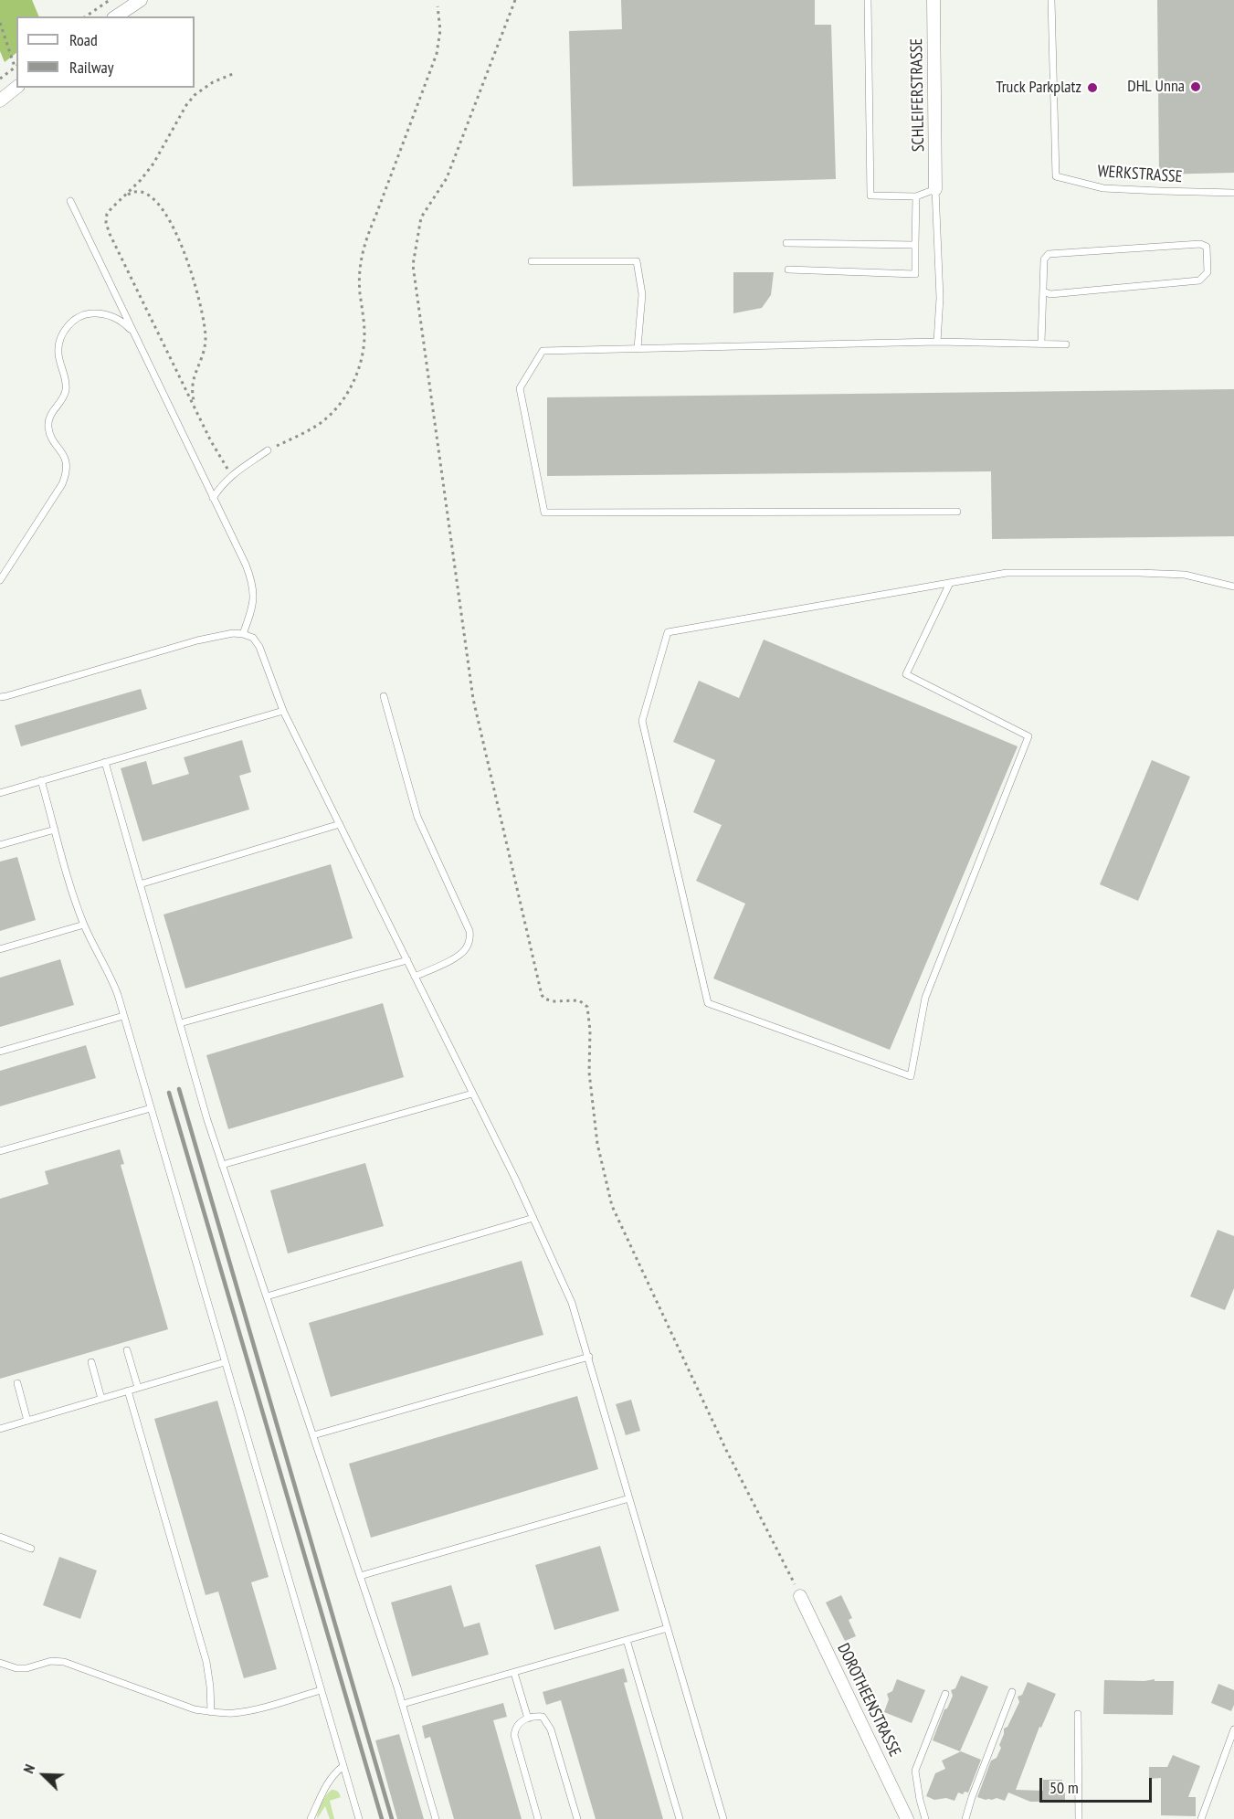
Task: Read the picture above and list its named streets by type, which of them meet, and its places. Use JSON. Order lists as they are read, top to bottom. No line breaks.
{"streets":{"street":["SCHLEIFERSTRASSE","DOROTHEENSTRASSE"],"lane":["WERKSTRASSE"]},"places":["DHL Unna","Truck Parkplatz"],"legend":["Road","Railway"],"scale_bar":"50 m","north":"top left"}
